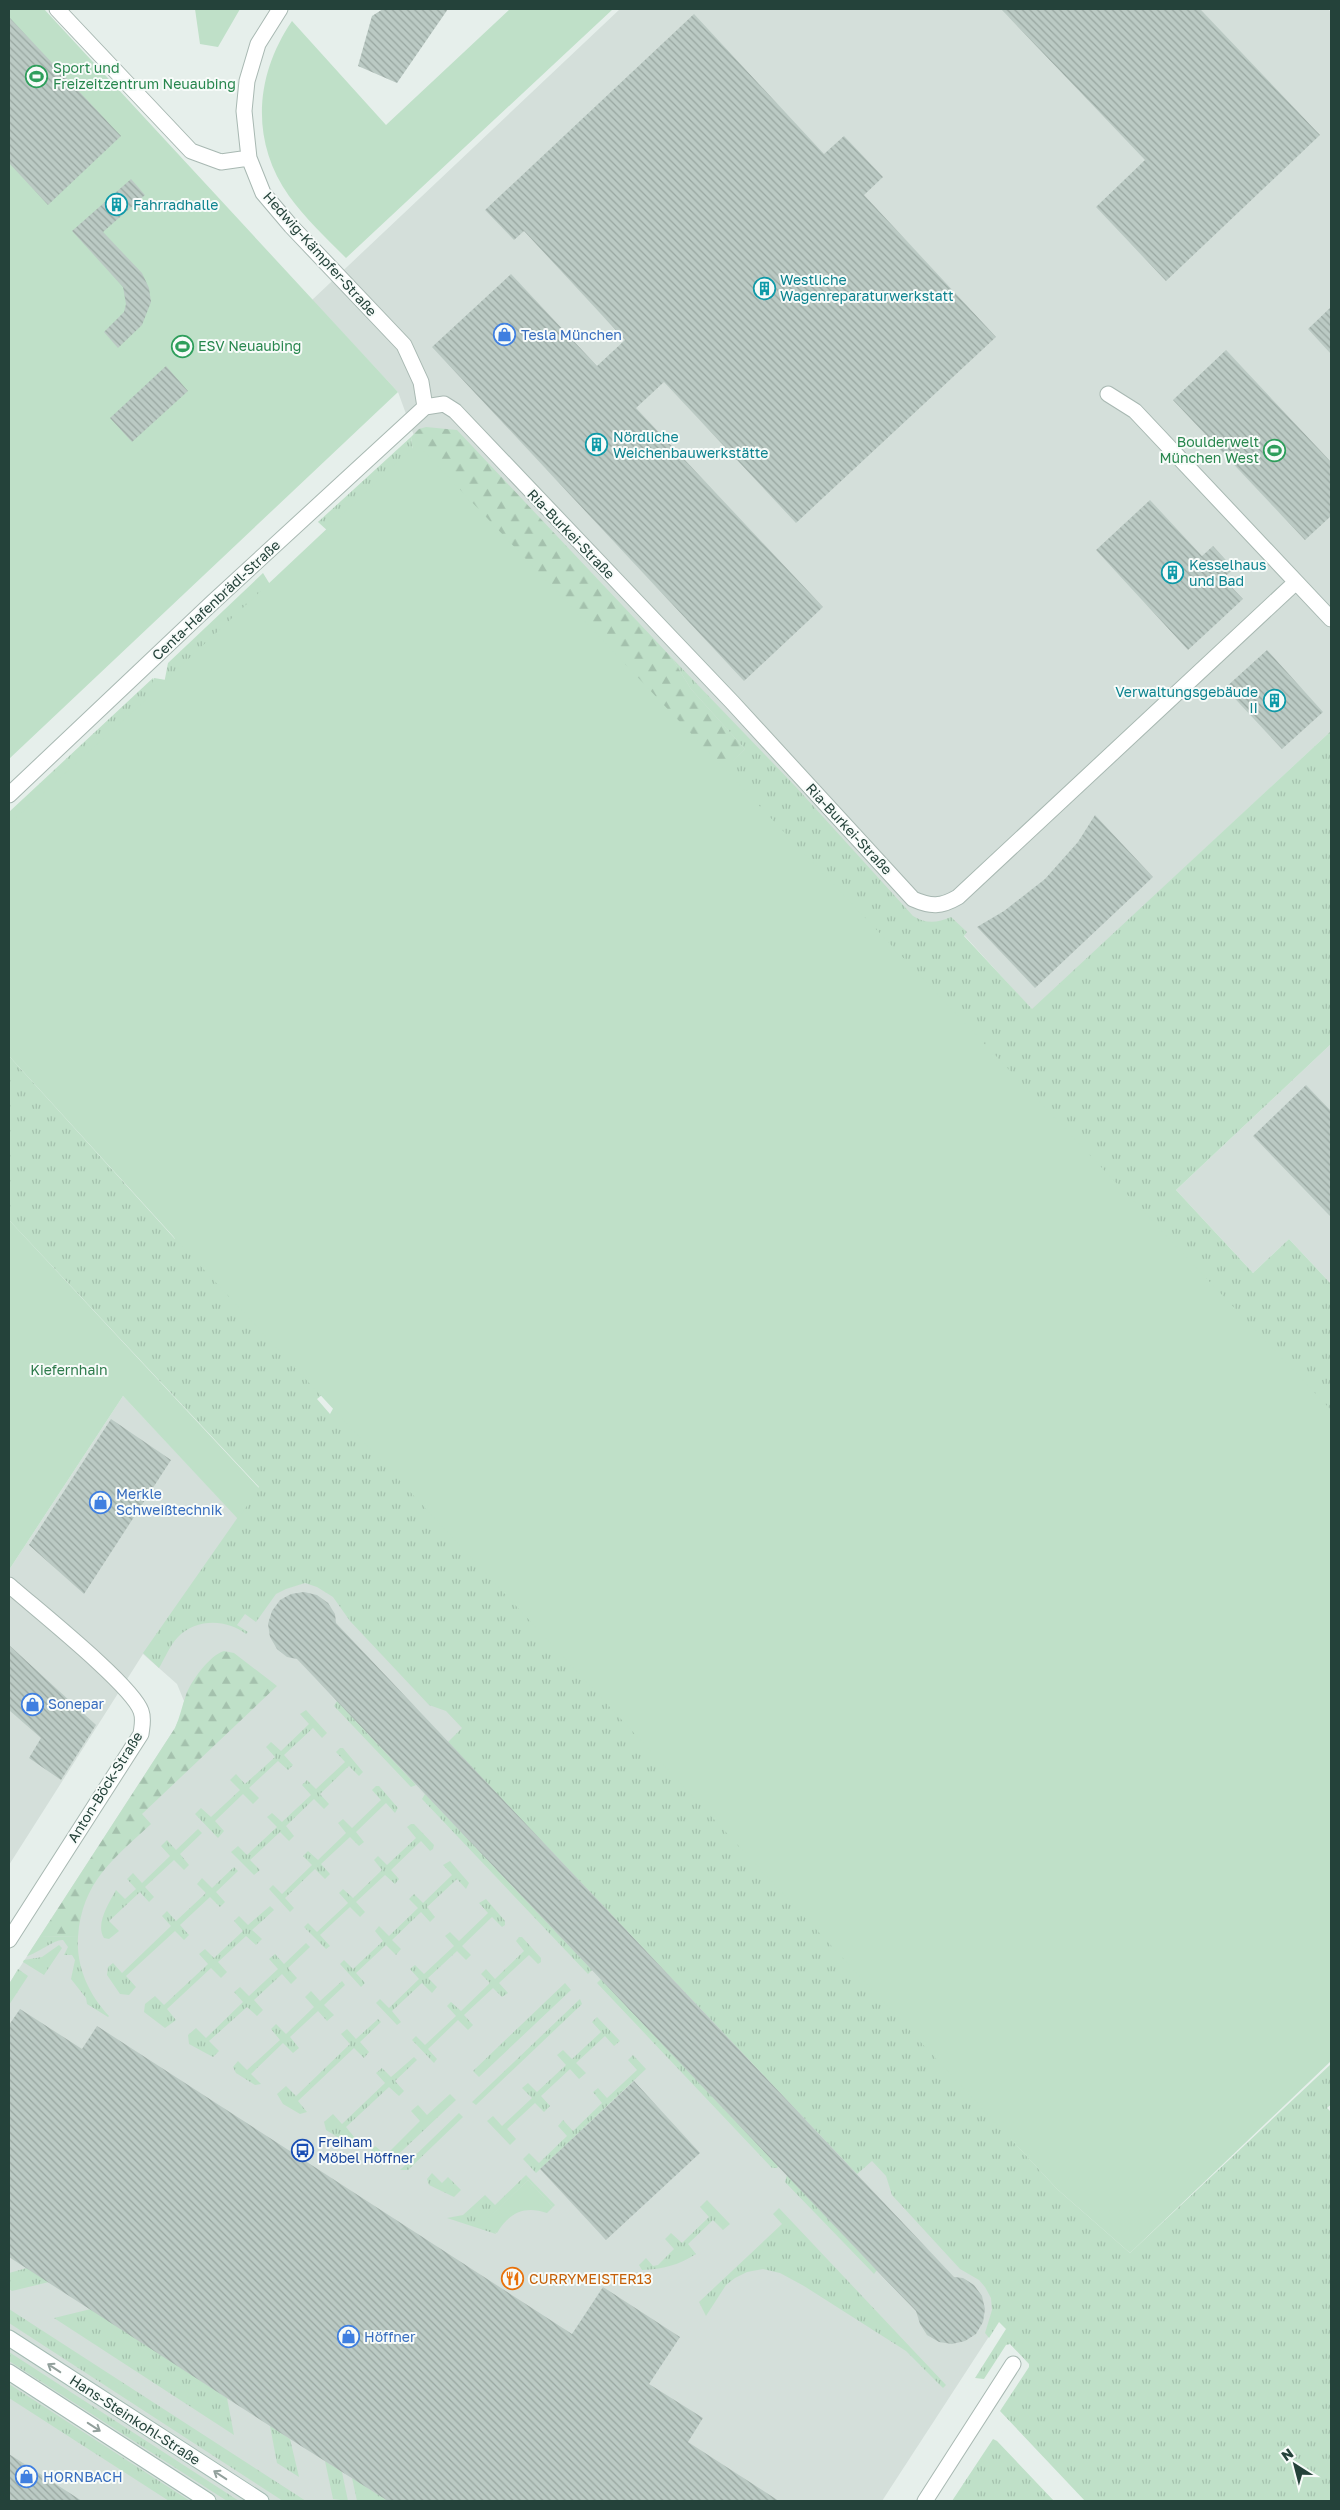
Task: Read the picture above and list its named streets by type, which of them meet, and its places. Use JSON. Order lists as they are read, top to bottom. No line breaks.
{"streets":{"street":["Hedwig-Kämpfer-Straße","Ria-Burkei-Straße","Centa-Hafenbrädl-Straße","Anton-Böck-Straße","Hans-Steinkohl-Straße"]},"crossings":[["Hedwig-Kämpfer-Straße","Ria-Burkei-Straße"],["Hedwig-Kämpfer-Straße","Centa-Hafenbrädl-Straße"],["Ria-Burkei-Straße","Centa-Hafenbrädl-Straße"]],"parks":["Kiefernhain"],"places":{"sports":["Sport und Freizeitzentrum Neuaubing","ESV Neuaubing","Boulderwelt München West"],"building":["Fahrradhalle","Westliche Wagenreparaturwerkstatt","Nördliche Weichenbauwerkstätte","Kesselhaus und Bad","Verwaltungsgebäude II"],"shop":["Tesla München","Merkle Schweißtechnik","Sonepar","Höffner","HORNBACH"],"bus stop":["Freiham Möbel Höffner"],"restaurant":["CURRYMEISTER13"]},"north":"top left"}
